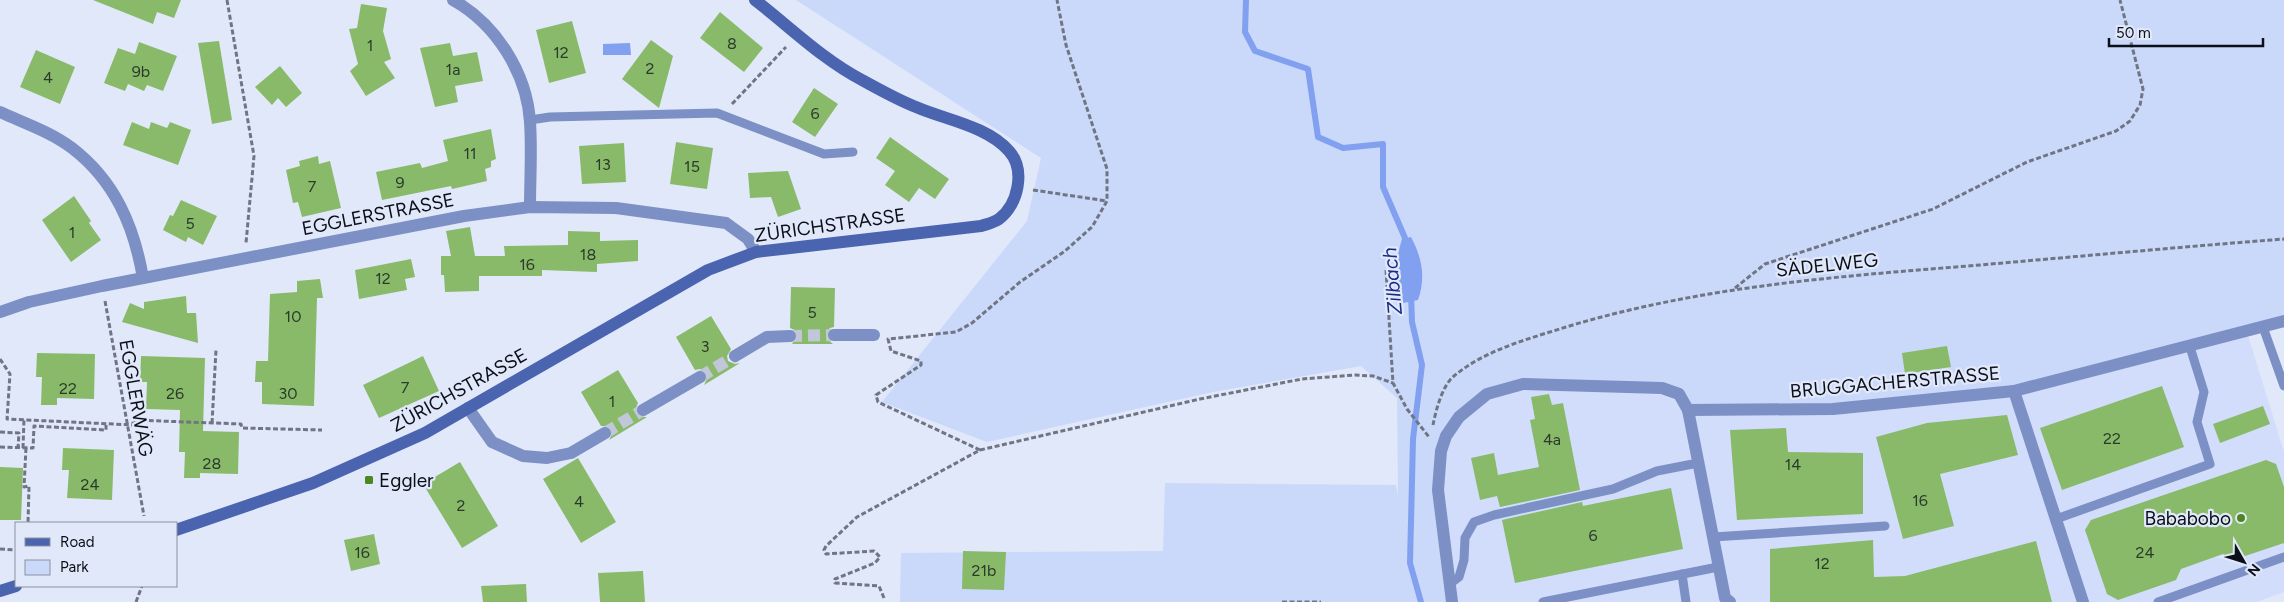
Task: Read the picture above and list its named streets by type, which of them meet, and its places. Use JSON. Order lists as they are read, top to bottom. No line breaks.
{"streets":{"main road":["ZÜRICHSTRASSE"],"street":["EGGLERSTRASSE","BRUGGACHERSTRASSE"],"path":["SÄDELWEG","EGGLERWÄG"]},"crossings":[["EGGLERSTRASSE","ZÜRICHSTRASSE"],["EGGLERSTRASSE","EGGLERWÄG"]],"water":["Zilbach"],"places":{"transit":["Eggler"],"other":["Bababobo"]},"house_numbers":["8","1","12","2","1a","9b","4","6","11","13","15","9","7","5","1","18","16","12","5","10","3","7","22","26","30","1","22","4a","28","14","24","16","4","2","6","16","24","12","21b"],"legend":["Road","Park"],"scale_bar":"50 m","north":"bottom right"}
